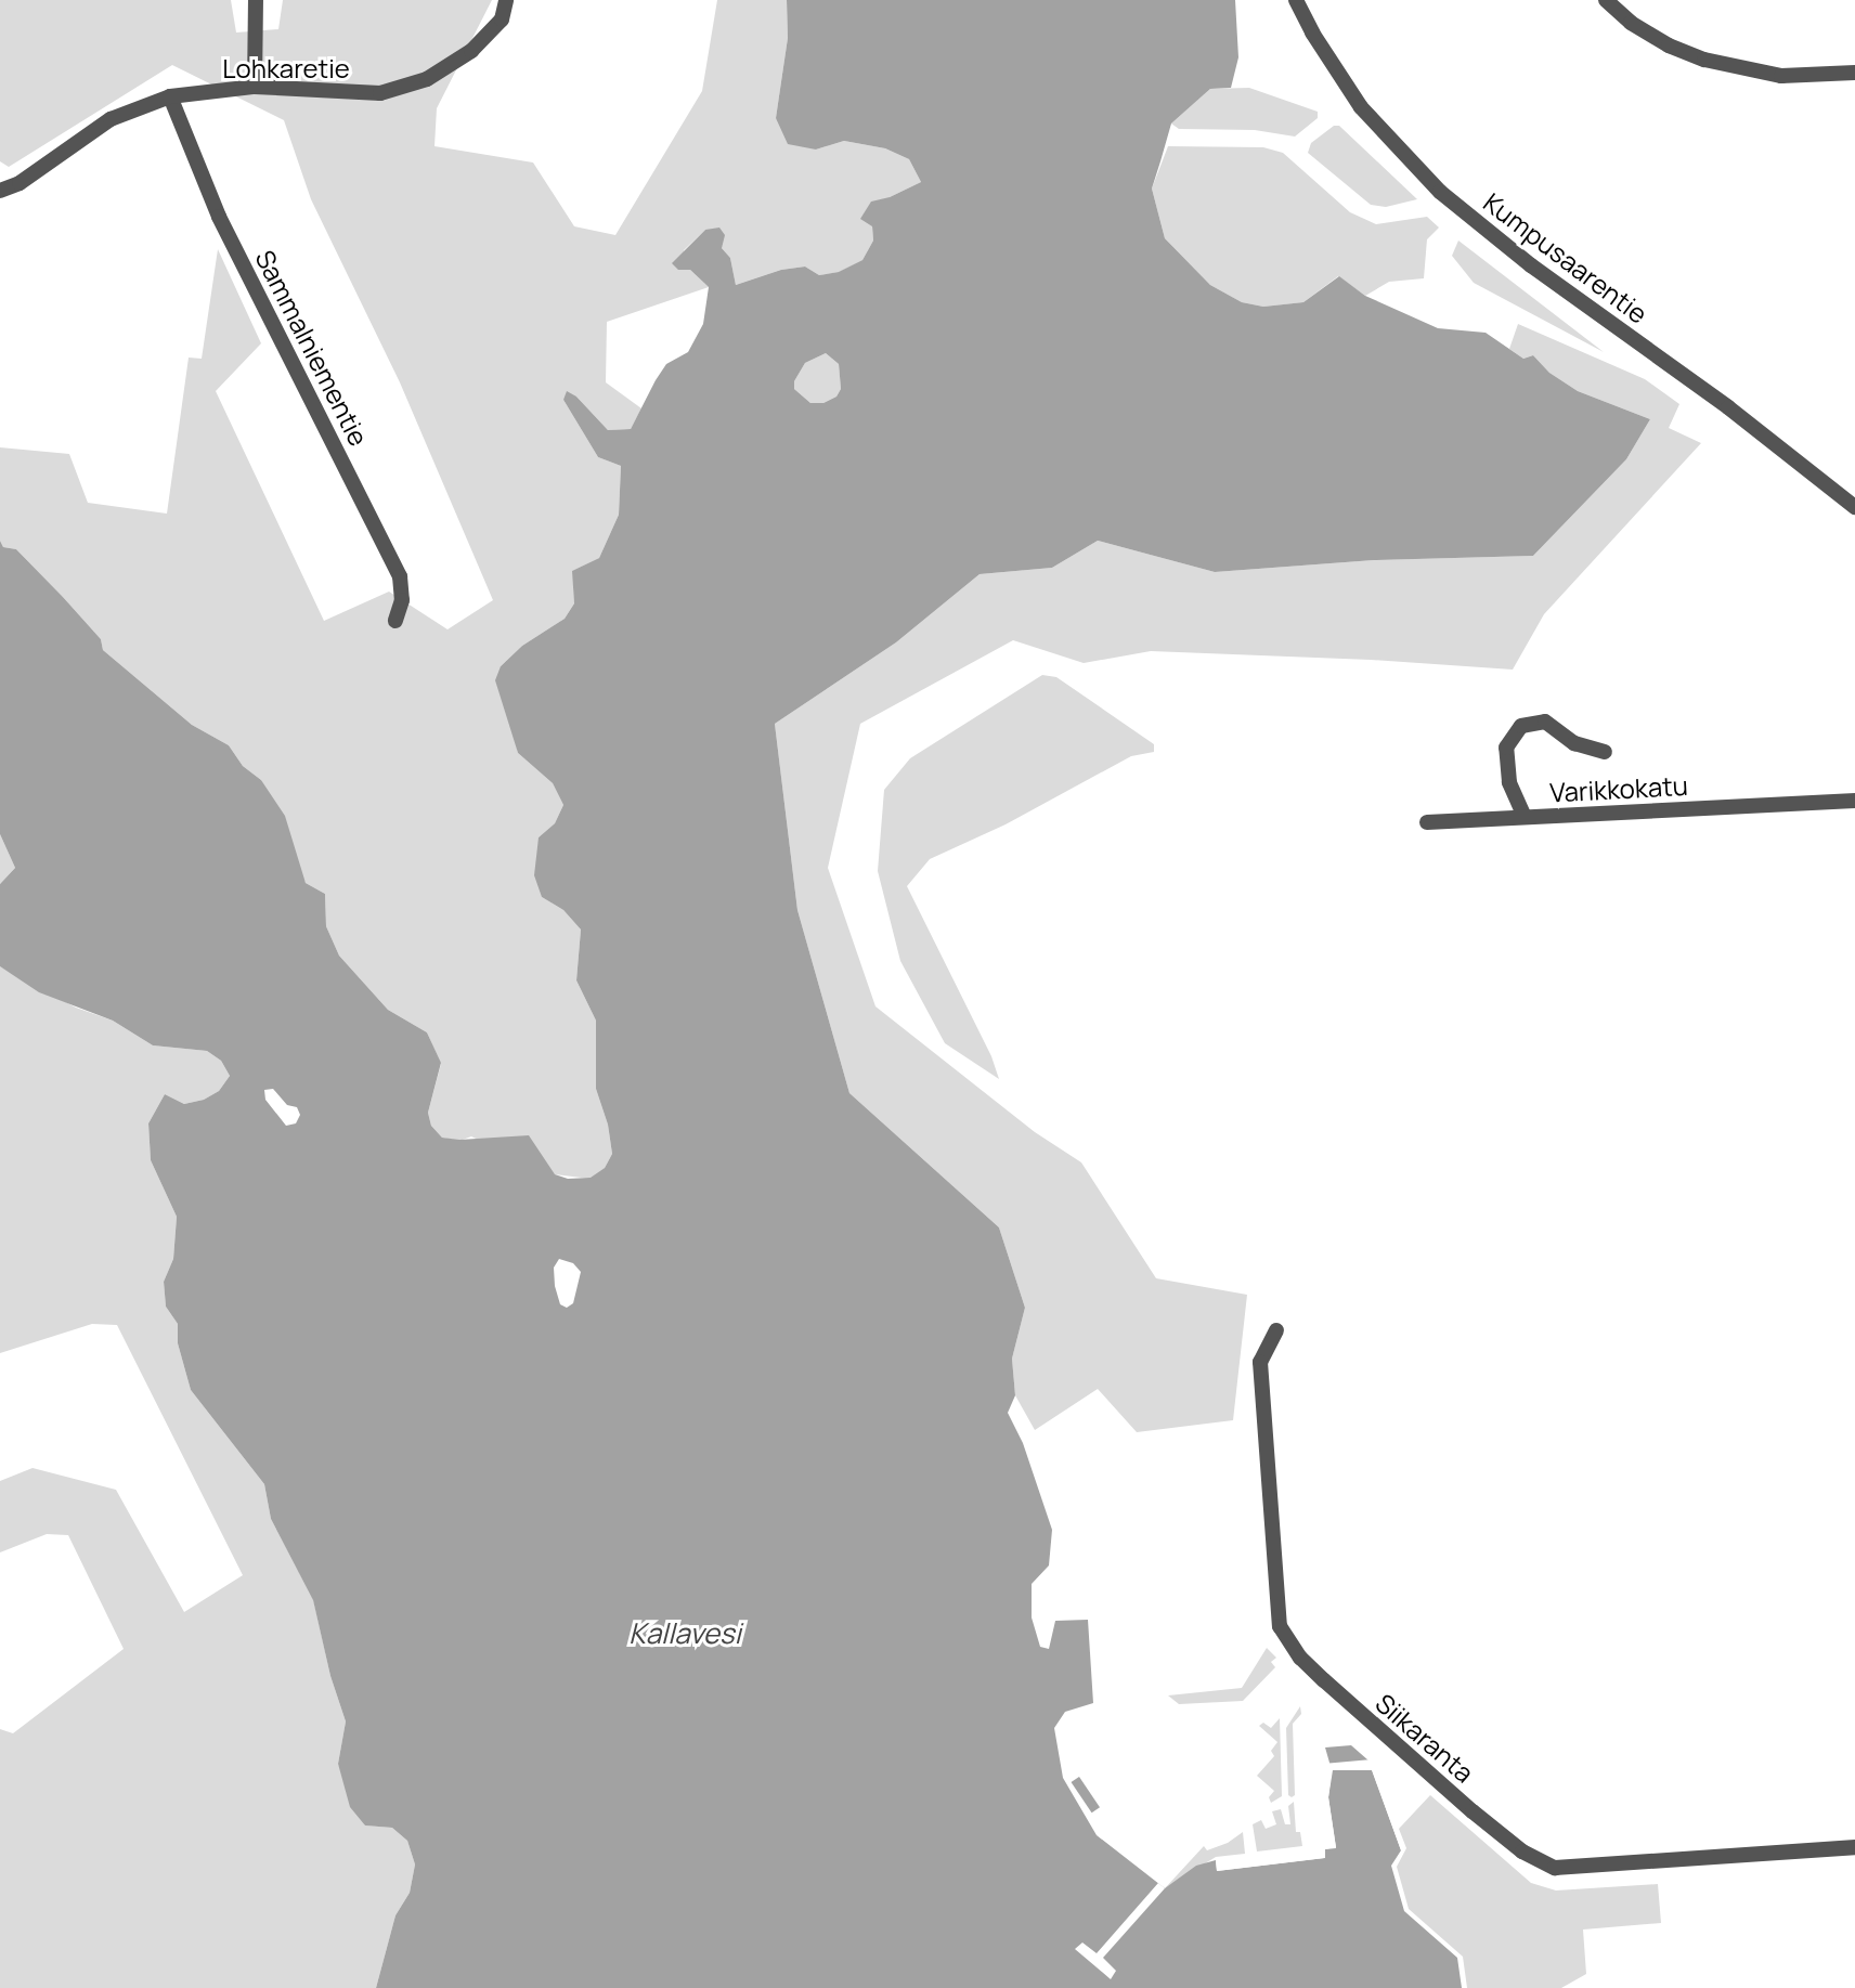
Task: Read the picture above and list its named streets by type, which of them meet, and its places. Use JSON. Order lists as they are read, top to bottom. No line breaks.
{"streets":{"street":["Lohkaretie","Kumpusaarentie","Sammalniementie","Varikkokatu","Siikaranta"]},"crossings":[["Lohkaretie","Sammalniementie"]],"water":["Kallavesi"]}
